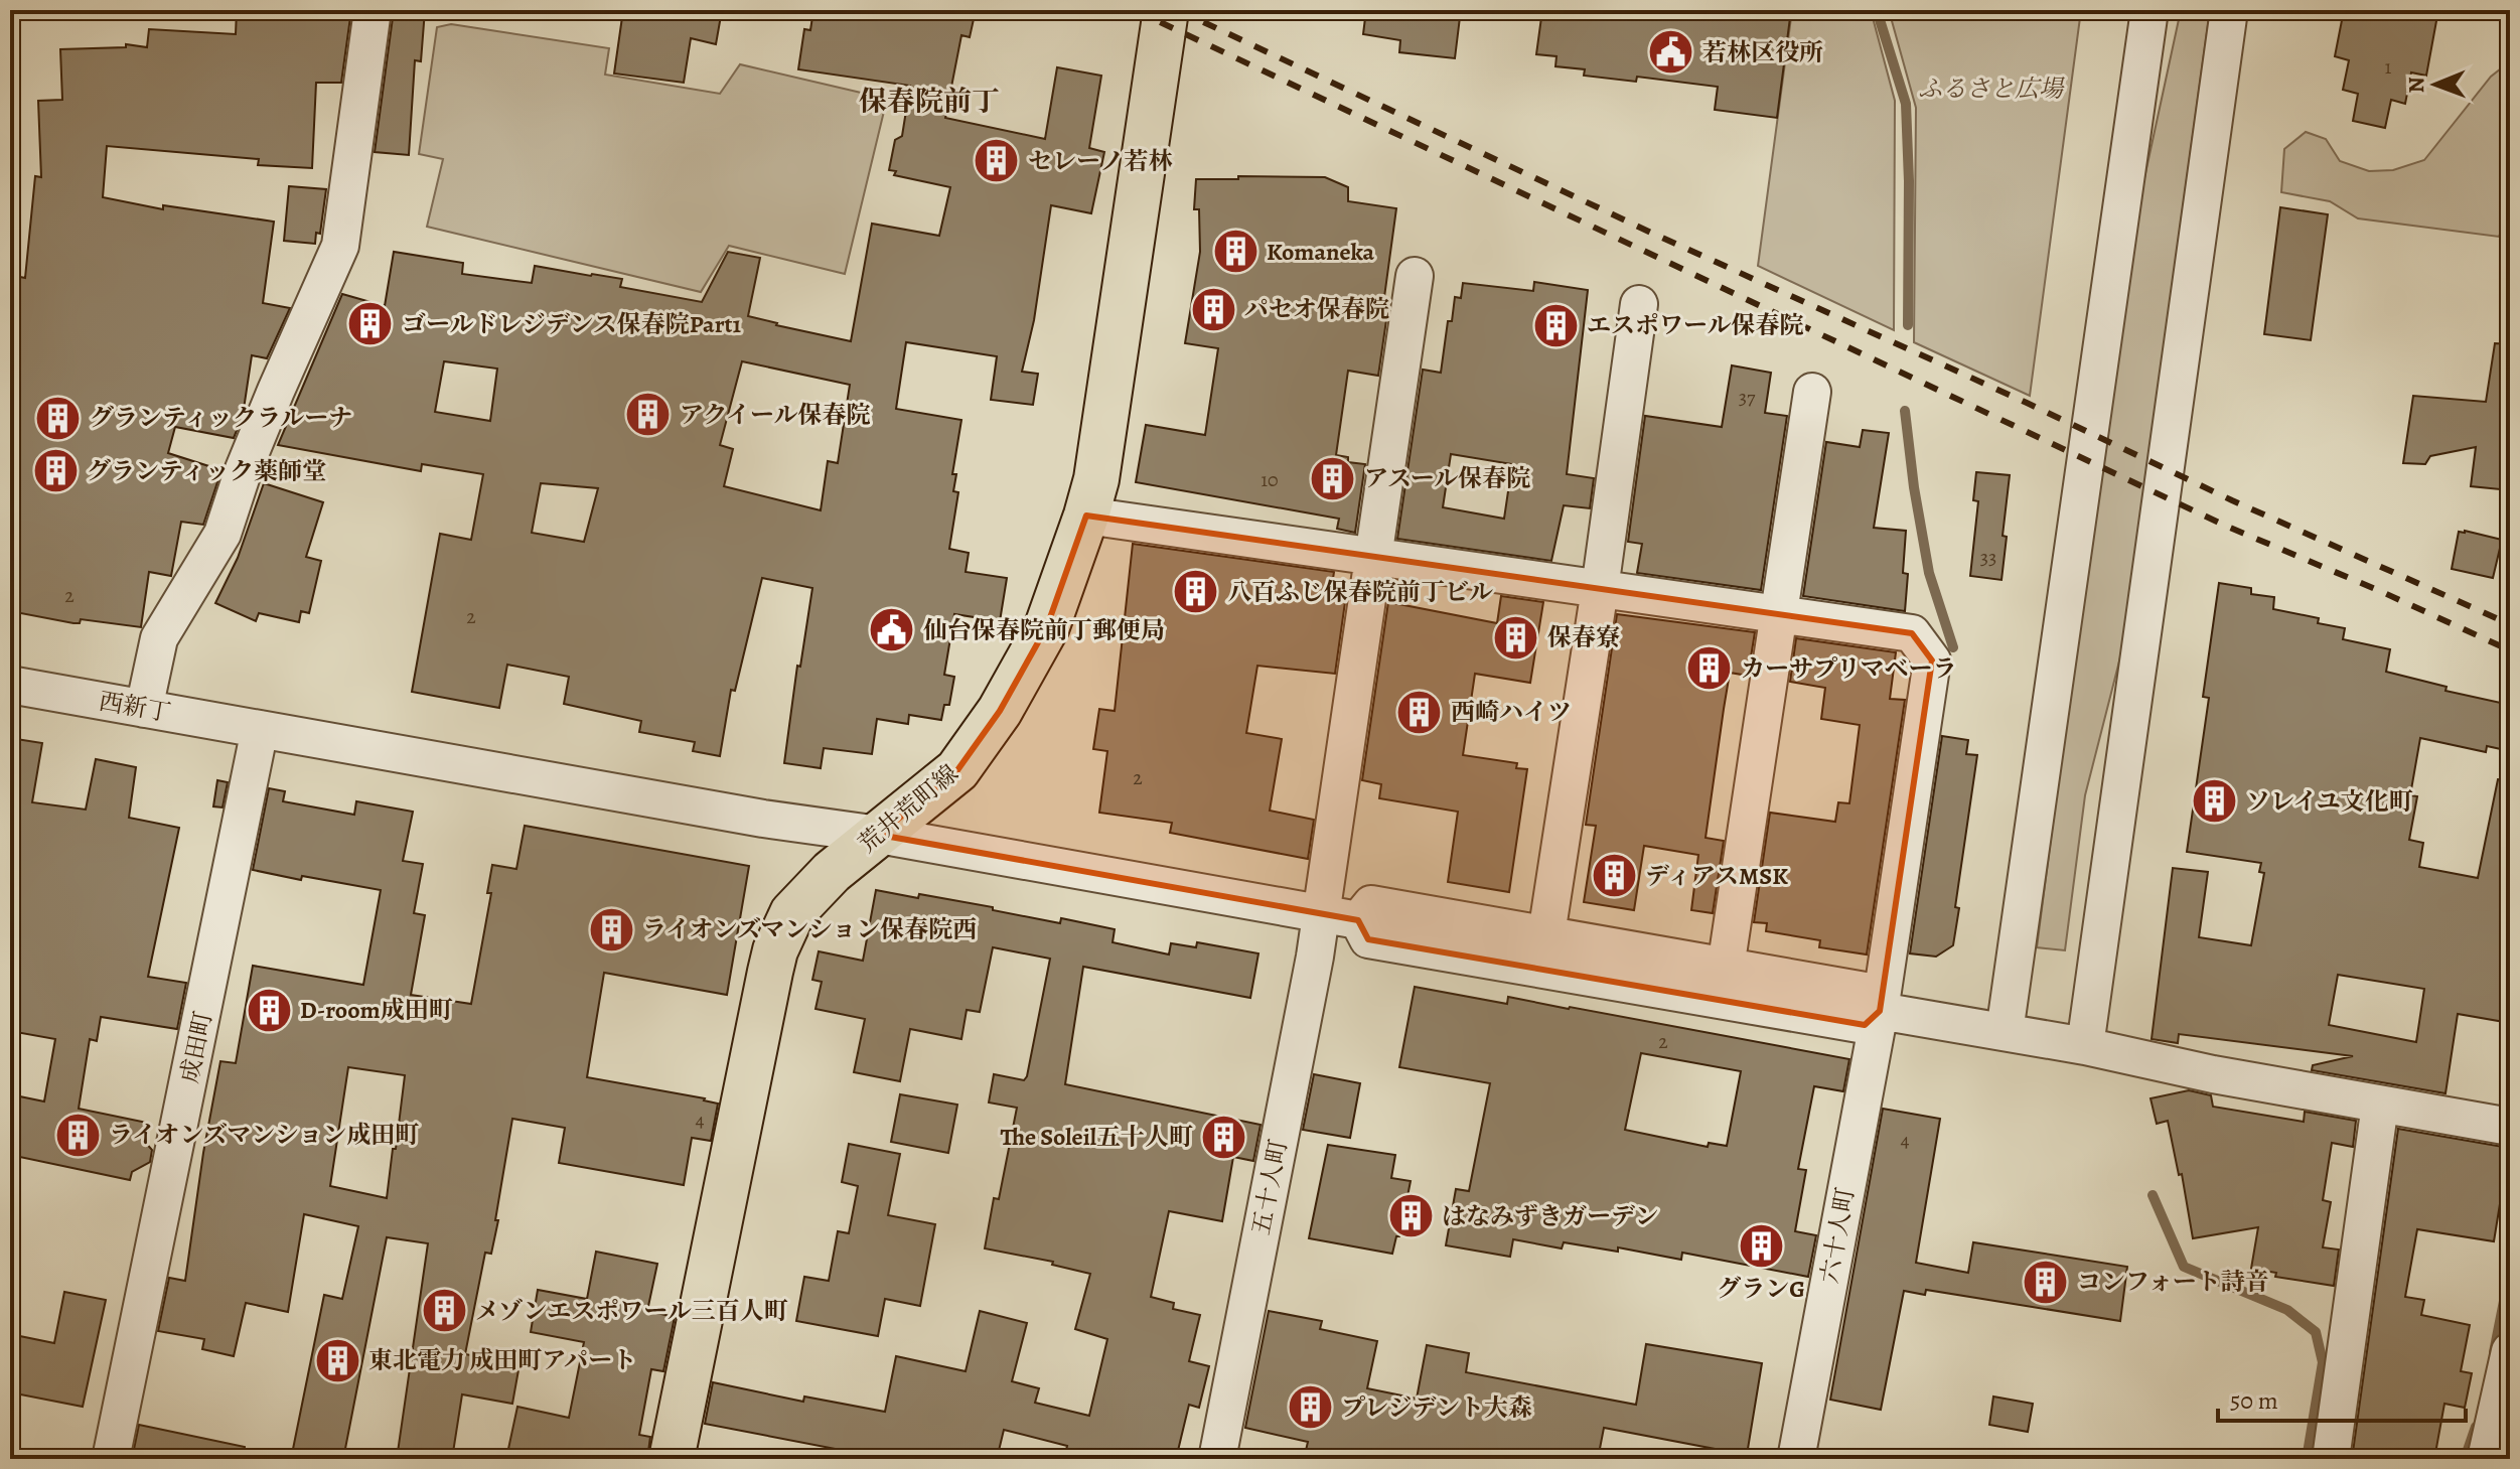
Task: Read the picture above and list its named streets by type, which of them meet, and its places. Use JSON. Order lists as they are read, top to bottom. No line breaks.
{"streets":{"main road":["荒井荒町線"],"street":["西新丁","成田町","五十人町","六十人町"]},"crossings":[["西新丁","荒井荒町線"],["西新丁","成田町"],["西新丁","五十人町"],["荒井荒町線","六十人町"],["五十人町","六十人町"]],"districts":["保春院前丁"],"parks":["ふるさと広場"],"places":{"public building":["若林区役所","仙台保春院前丁郵便局"],"building":["セレーノ若林","Komaneka","パセオ保春院","ゴールドレジデンス保春院Part1","エスポワール保春院","アクイール保春院","グランティックラルーナ","グランティック薬師堂","アスール保春院","八百ふじ保春院前丁ビル","保春寮","カーサプリマベーラ","西崎ハイツ","ソレイユ文化町","ディアスMSK","ライオンズマンション保春院西","D-room成田町","ライオンズマンション成田町","The Soleil五十人町","はなみずきガーデン","グランG","コンフォート詩音","メゾンエスポワール三百人町","東北電力 成田町アパート","プレジデント大森"]},"house_numbers":["1","37","10","33","2","2","2","2","4","4"],"scale_bar":"50 m","north":"left"}
